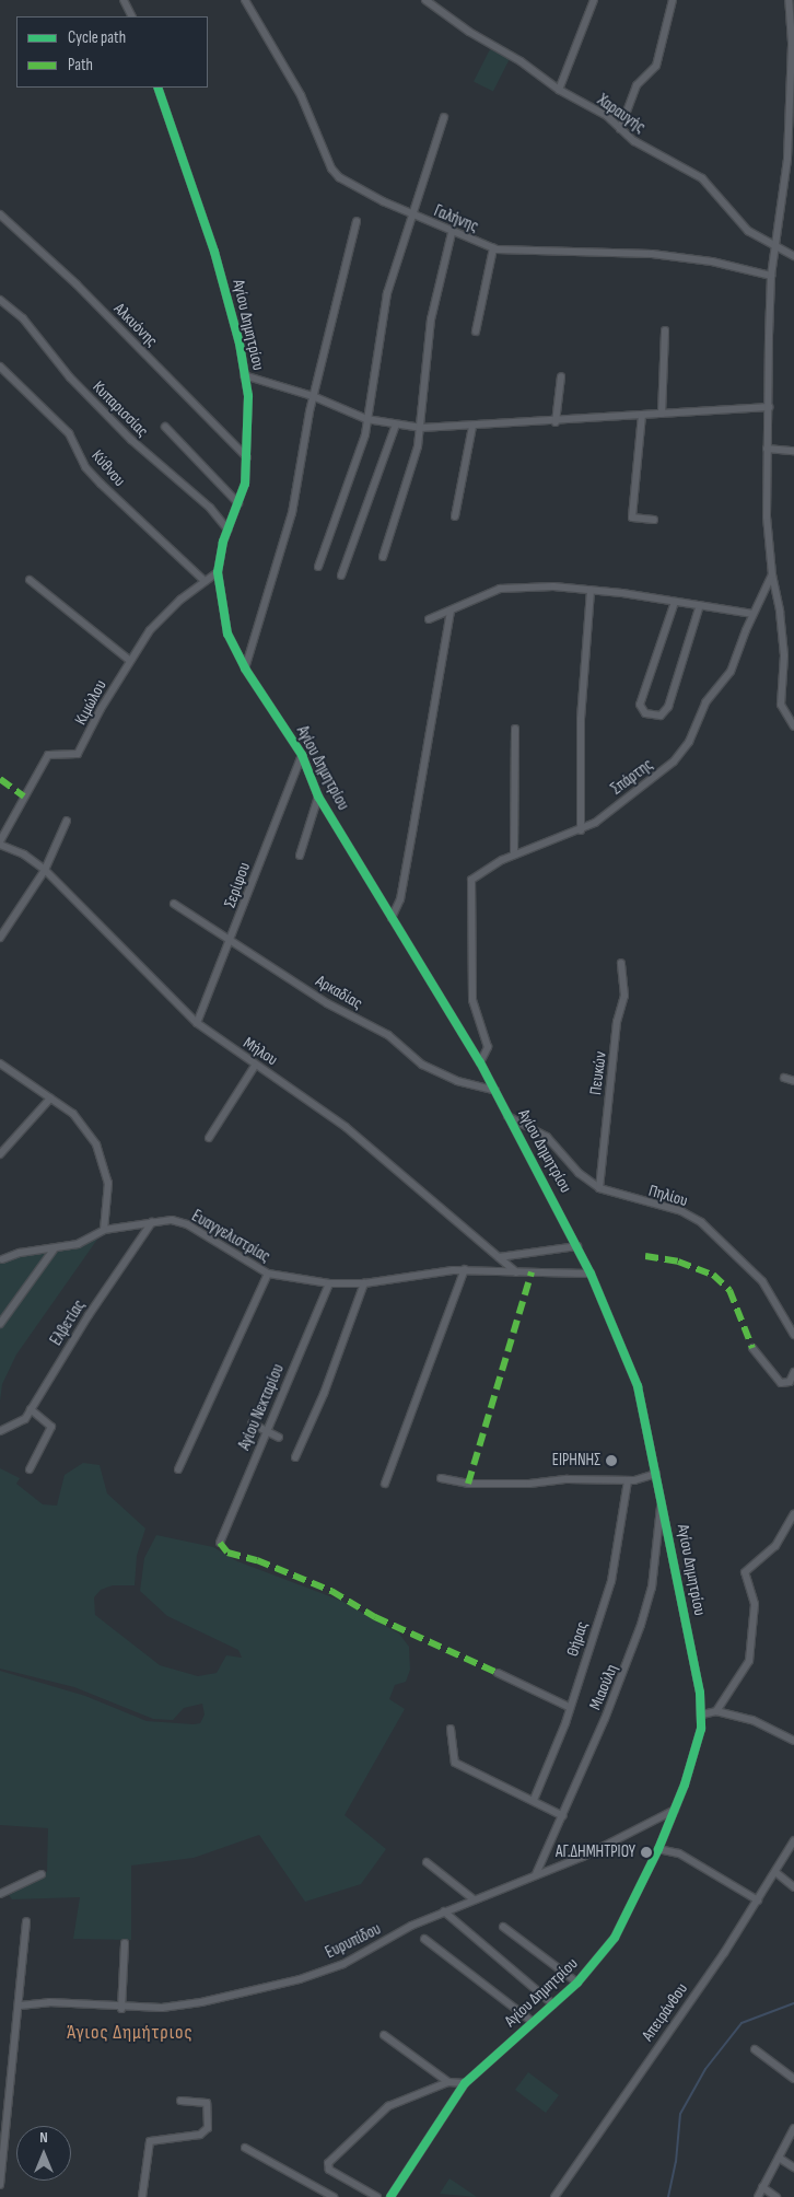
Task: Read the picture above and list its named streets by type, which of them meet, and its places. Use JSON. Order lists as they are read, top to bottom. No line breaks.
{"streets":{"street":["Χαραυγής","Γαλήνης","Αλκυόνης","Αγίου Δημητρίου","Κυπαρισσίας","Κύθνου","Κιμώλου","Σπάρτης","Σερίφου","Αρκαδίας","Μήλου","Πευκών","Πηλίου","Ευαγγελιστρίας","Ελβετίας","Αγίου Νεκταρίου","Θήρας","Μιαούλη","Ευρυπίδου","Απειράνθου"]},"crossings":[["Αλκυόνης","Αγίου Δημητρίου"],["Αγίου Δημητρίου","Κυπαρισσίας"],["Αγίου Δημητρίου","Κιμώλου"],["Αγίου Δημητρίου","Σπάρτης"],["Αγίου Δημητρίου","Σερίφου"],["Αγίου Δημητρίου","Αρκαδίας"],["Αγίου Δημητρίου","Πηλίου"],["Αγίου Δημητρίου","Ευαγγελιστρίας"],["Αγίου Δημητρίου","Μιαούλη"],["Αγίου Δημητρίου","Ευρυπίδου"],["Κύθνου","Κιμώλου"],["Κιμώλου","Μήλου"],["Σερίφου","Αρκαδίας"],["Σερίφου","Μήλου"],["Μήλου","Ευαγγελιστρίας"],["Πευκών","Πηλίου"],["Ευαγγελιστρίας","Ελβετίας"],["Ευαγγελιστρίας","Αγίου Νεκταρίου"],["Μιαούλη","Ευρυπίδου"]],"districts":["Άγιος Δημήτριος"],"places":["ΕΙΡΗΝΗΣ","ΑΓ.ΔΗΜΗΤΡΙΟΥ"],"legend":["Cycle path","Path"],"north":"top"}
